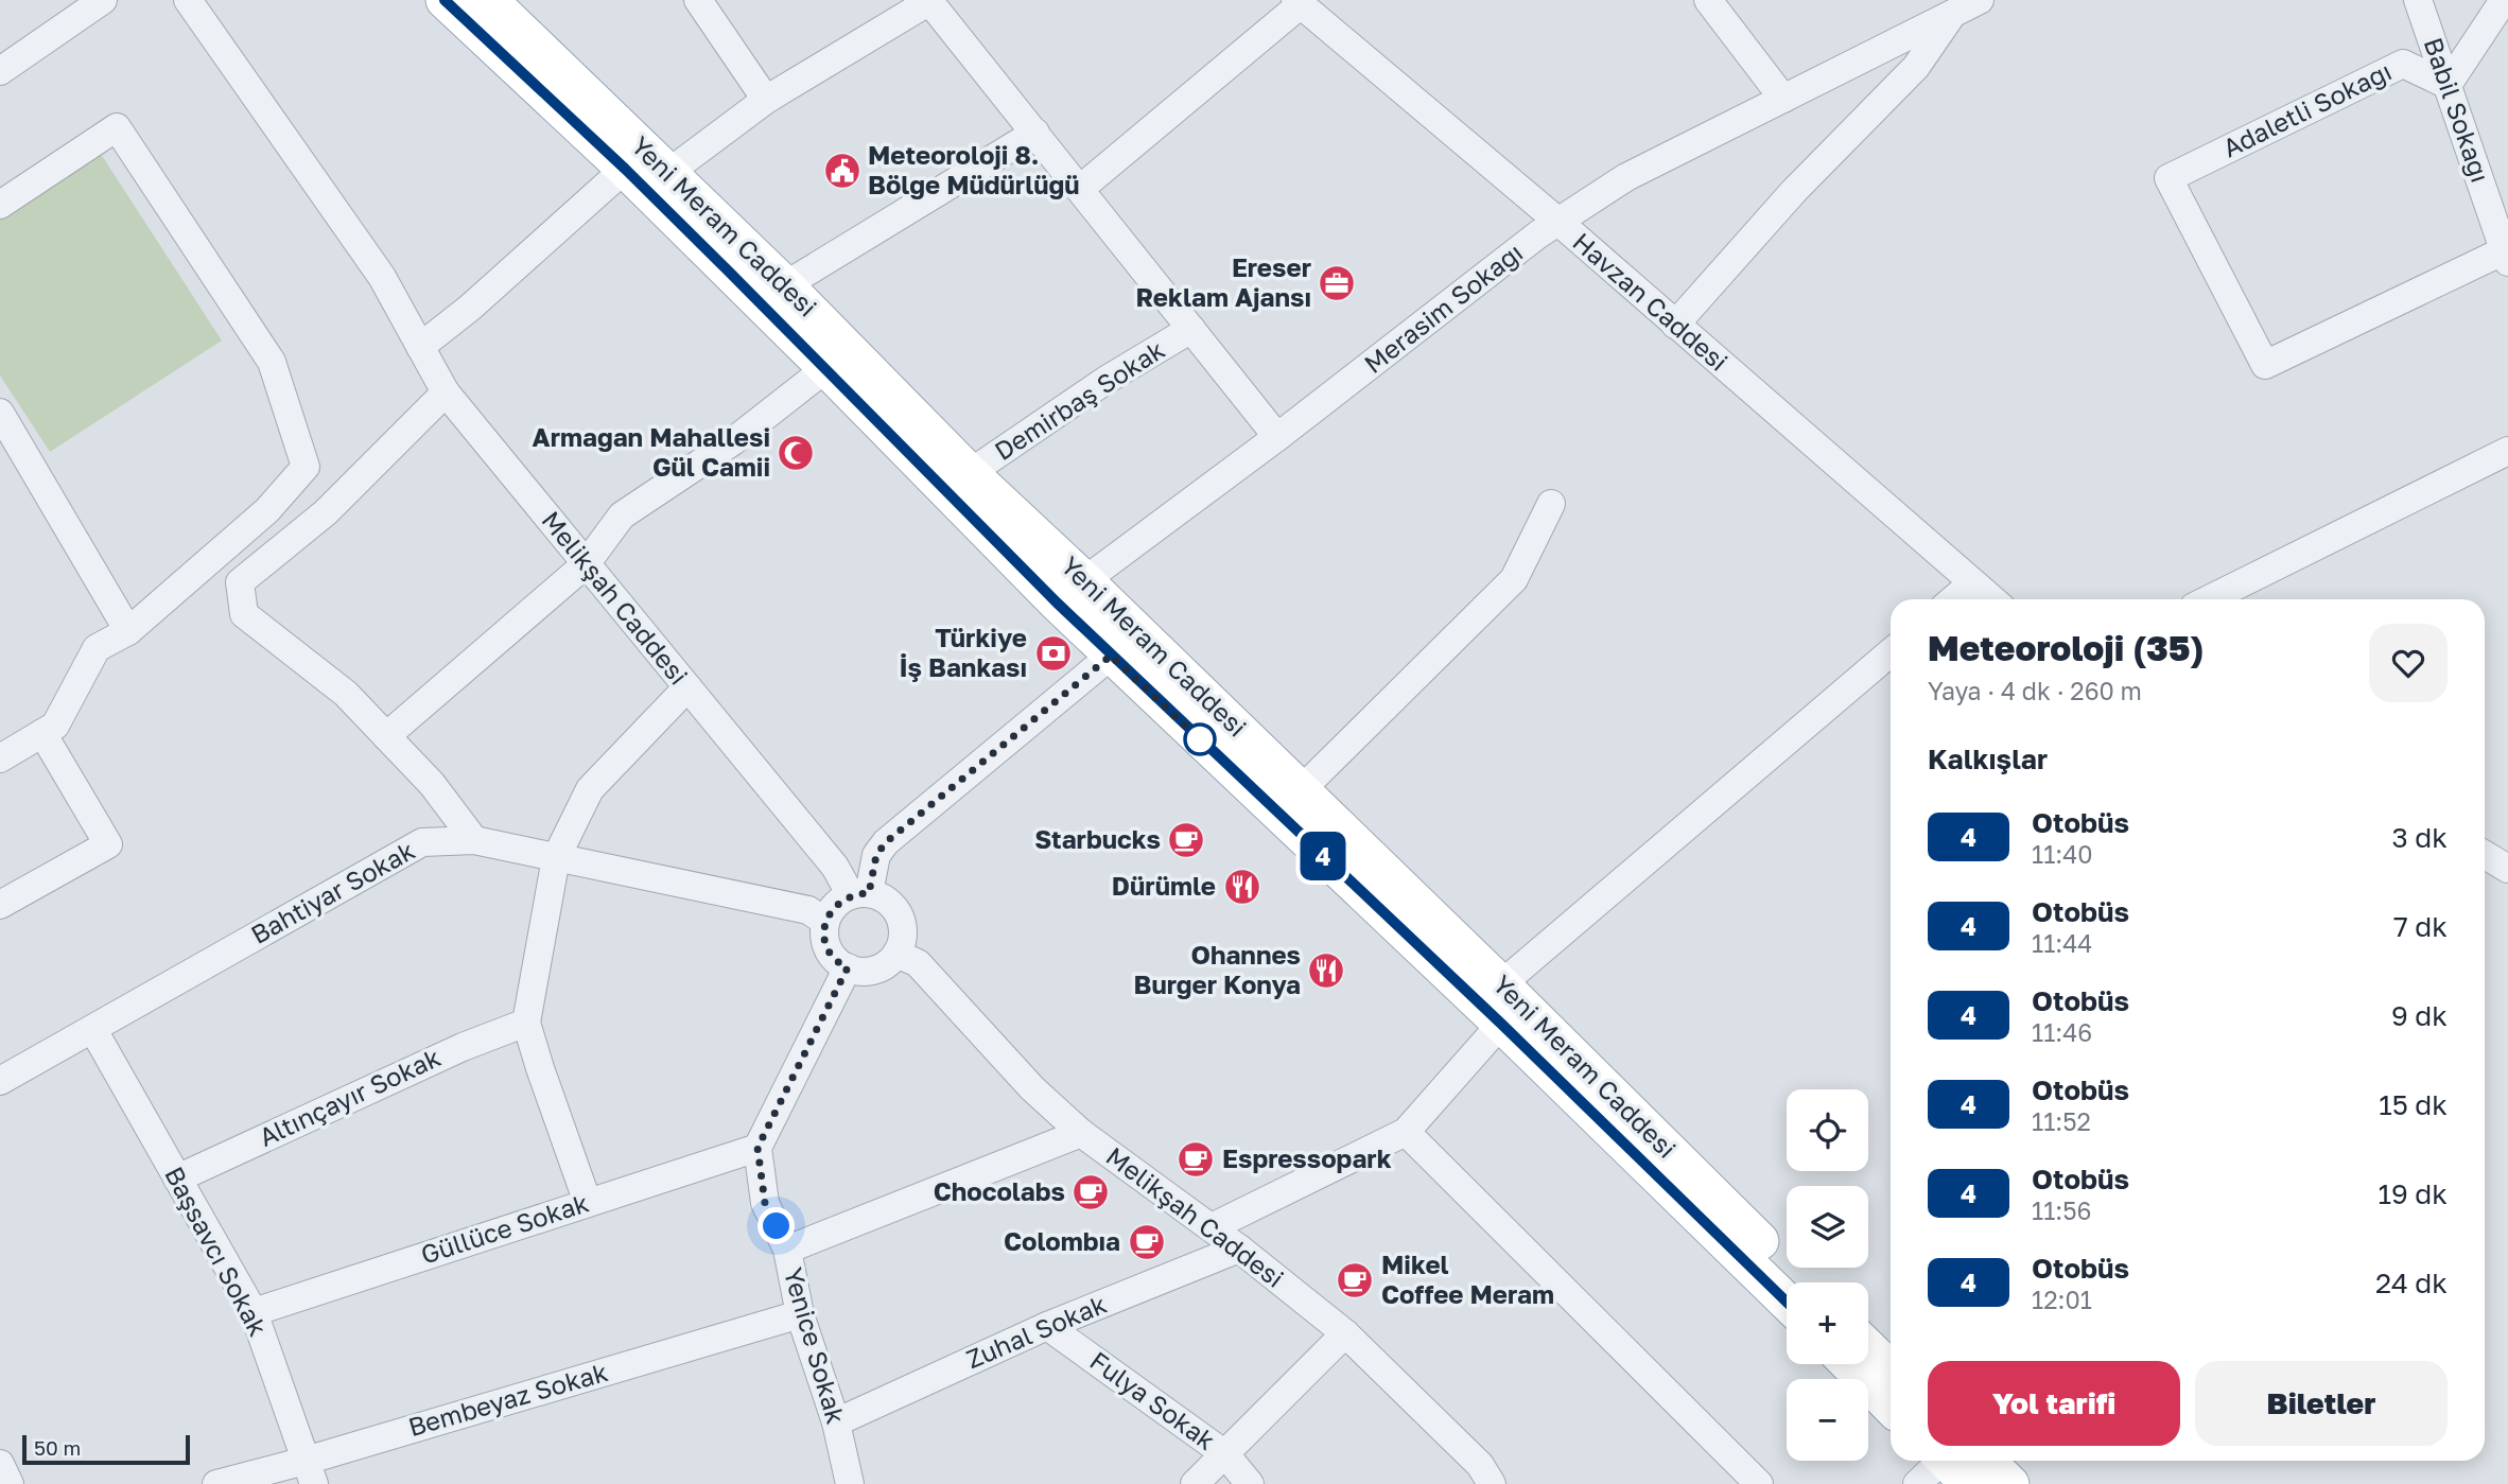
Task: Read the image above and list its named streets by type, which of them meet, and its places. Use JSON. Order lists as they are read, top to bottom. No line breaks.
{"streets":{"main road":["Yeni Meram Caddesi"],"street":["Adaletli Sokağı","Babil Sokağı","Havzan Caddesi","Merasim Sokağı","Demirbaş Sokak","Melikşah Caddesi","Bahtiyar Sokak","Altınçayır Sokak","Güllüce Sokak","Başsavcı Sokak","Zuhal Sokak","Yenice Sokak","Bembeyaz Sokak","Fulya Sokak"]},"crossings":[["Adaletli Sokağı","Babil Sokağı"],["Yeni Meram Caddesi","Merasim Sokağı"],["Yeni Meram Caddesi","Demirbaş Sokak"],["Havzan Caddesi","Merasim Sokağı"],["Melikşah Caddesi","Bahtiyar Sokak"],["Melikşah Caddesi","Zuhal Sokak"],["Bahtiyar Sokak","Başsavcı Sokak"],["Altınçayır Sokak","Başsavcı Sokak"],["Güllüce Sokak","Başsavcı Sokak"],["Güllüce Sokak","Yenice Sokak"],["Başsavcı Sokak","Bembeyaz Sokak"],["Zuhal Sokak","Yenice Sokak"],["Zuhal Sokak","Fulya Sokak"],["Yenice Sokak","Bembeyaz Sokak"]],"places":{"public building":["Meteoroloji 8. Bölge Müdürlüğü"],"office":["Ereser Reklam Ajansı"],"mosque":["Armağan Mahallesi Gül Camii"],"bank":["Türkiye İş Bankası"],"cafe":["Starbucks","Espressopark","Chocolabs","Colombıa","Mikel Coffee Meram"],"restaurant":["Dürümle","Ohannes Burger Konya"]},"lines":["bus line 4"],"scale_bar":"50 m","page":{"on_map":"4","heading":[["Meteoroloji (35)","Yaya · 4 dk · 260 m"],"Kalkışlar"],"list":[{"mark":"4","name":"Otobüs","note":"11:40","value":"3 dk"},{"mark":"4","name":"Otobüs","note":"11:44","value":"7 dk"},{"mark":"4","name":"Otobüs","note":"11:46","value":"9 dk"},{"mark":"4","name":"Otobüs","note":"11:52","value":"15 dk"},{"mark":"4","name":"Otobüs","note":"11:56","value":"19 dk"},{"mark":"4","name":"Otobüs","note":"12:01","value":"24 dk"}],"map_buttons":["+","−"],"buttons":["Yol tarifi","Biletler"],"scale":"50 m"}}
